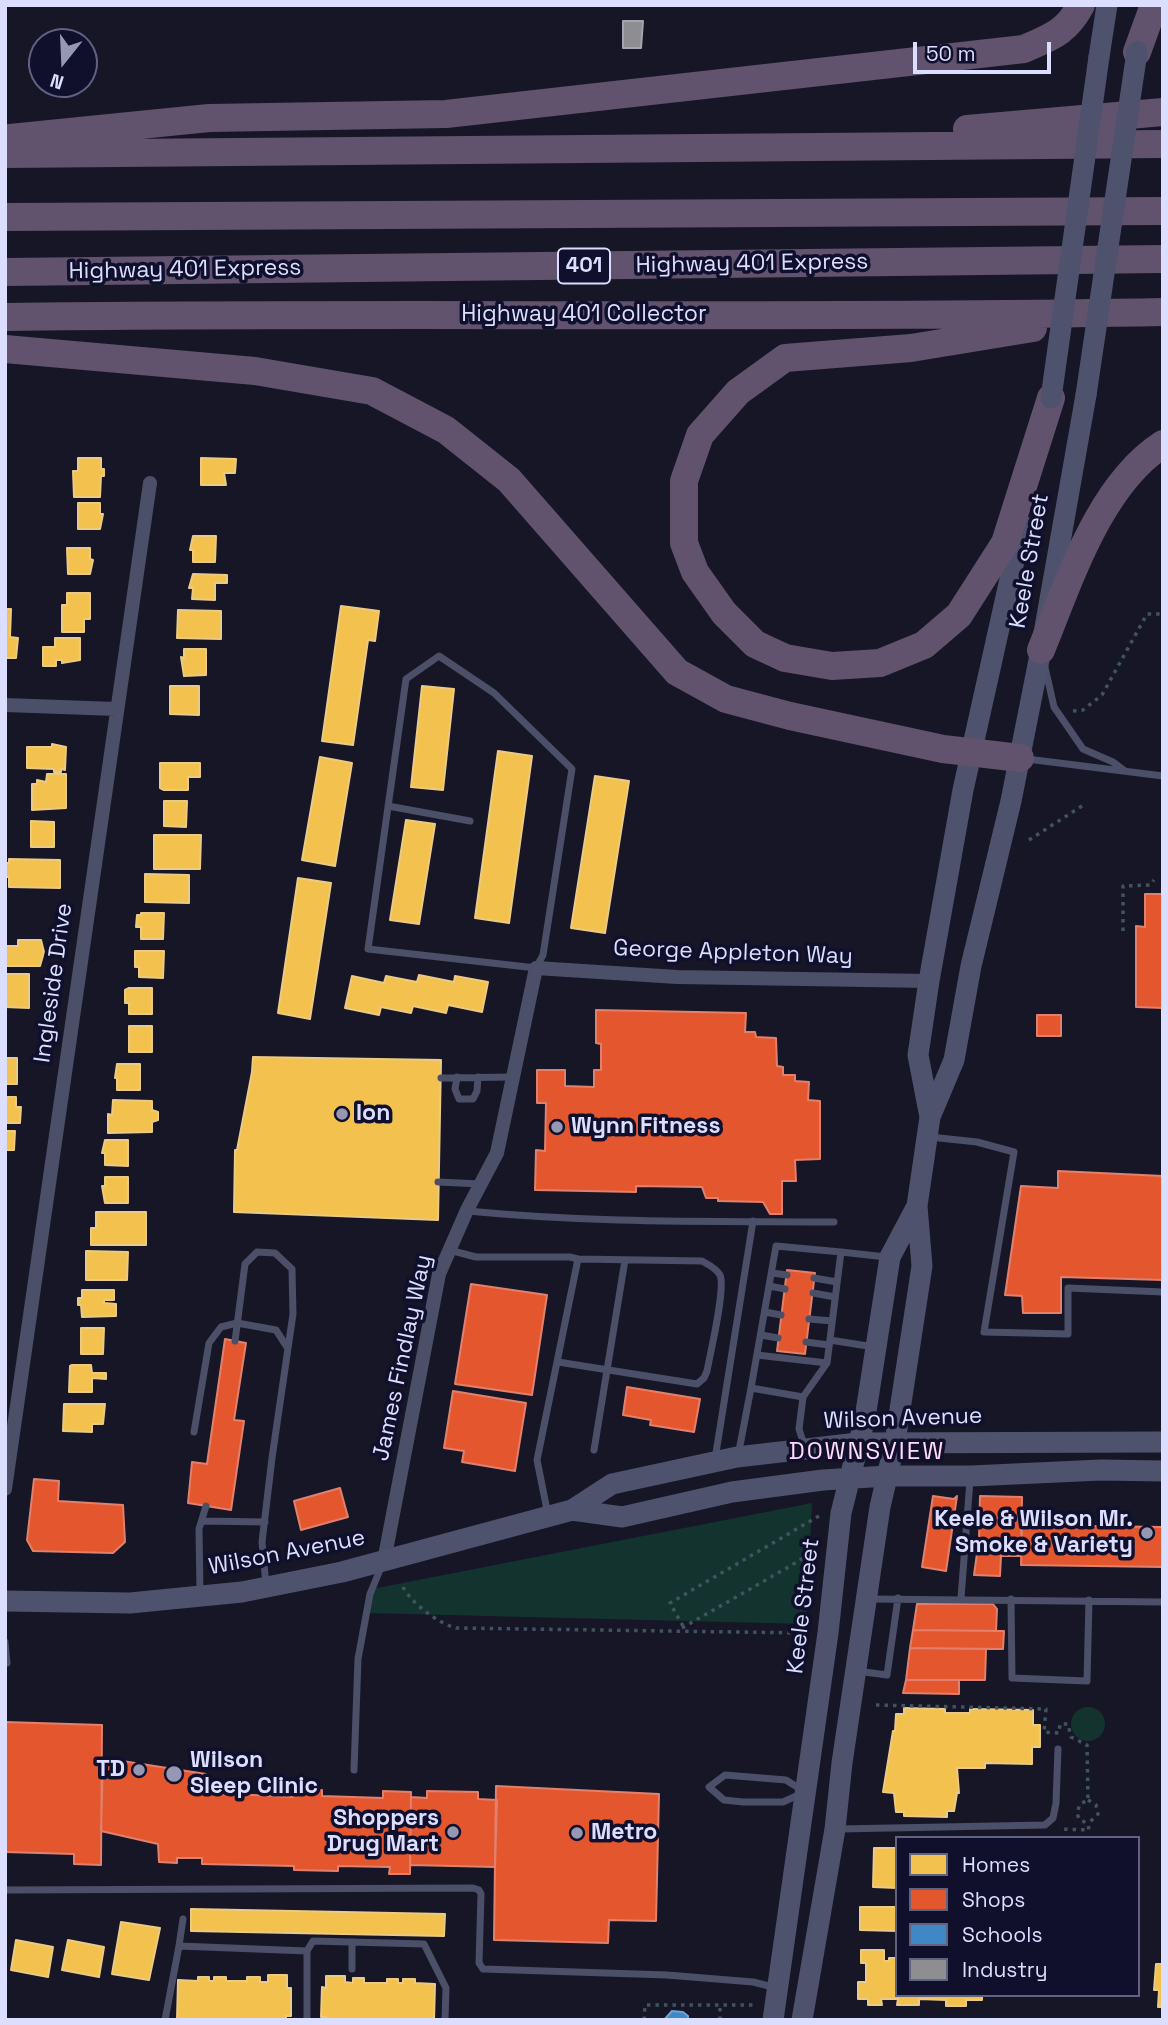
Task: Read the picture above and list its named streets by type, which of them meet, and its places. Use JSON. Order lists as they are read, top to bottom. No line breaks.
{"streets":{"highway":["Highway 401 Express","401","Highway 401 Collector"],"main road":["Keele Street","Wilson Avenue"],"street":["George Appleton Way","Ingleside Drive","James Findlay Way"]},"crossings":[["Keele Street","George Appleton Way"],["Keele Street","Wilson Avenue"],["George Appleton Way","James Findlay Way"],["James Findlay Way","Wilson Avenue"]],"districts":["DOWNSVIEW"],"places":["Ion","Wynn Fitness","Keele & Wilson Mr. Smoke & Variety","TD","Wilson Sleep Clinic","Shoppers Drug Mart","Metro"],"legend":["Homes","Shops","Schools","Industry"],"scale_bar":"50 m","north":"bottom"}
